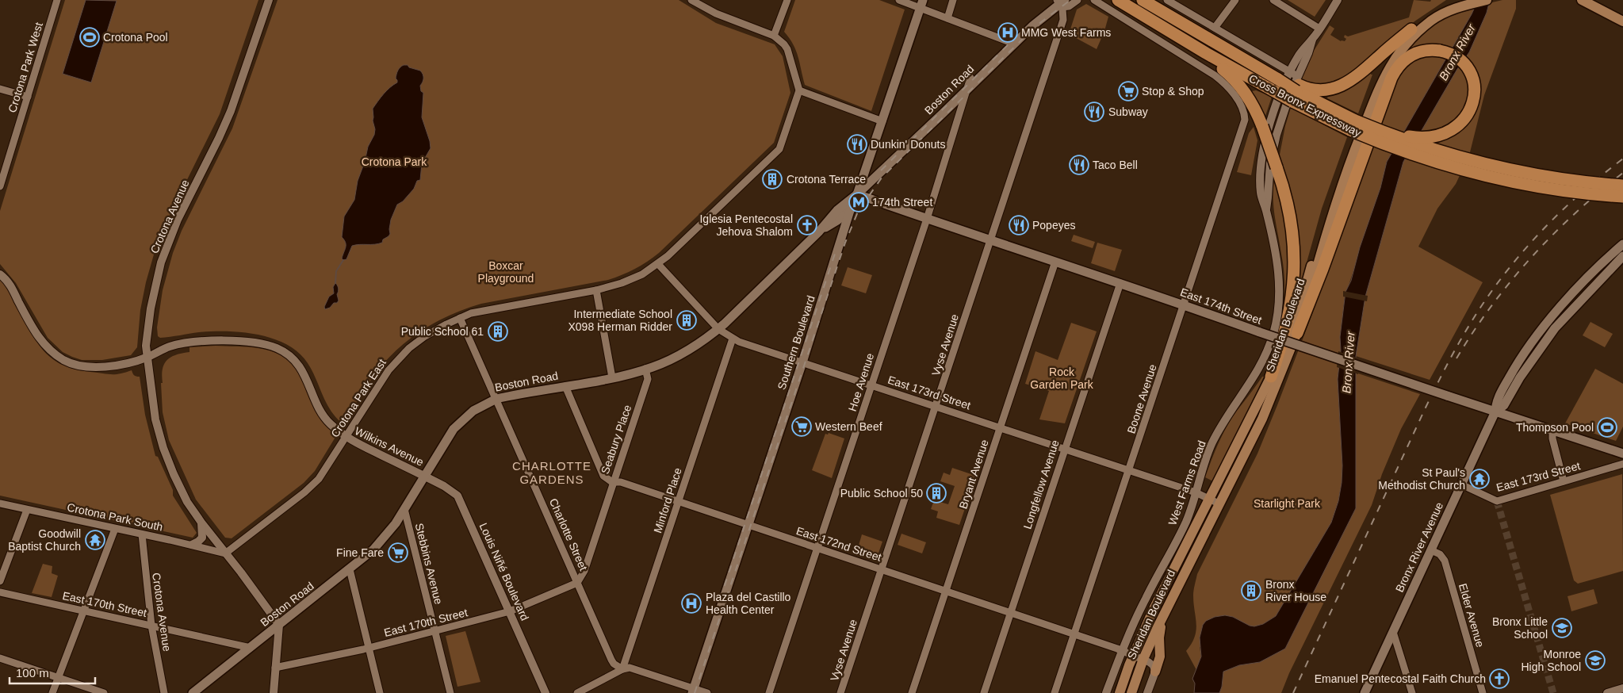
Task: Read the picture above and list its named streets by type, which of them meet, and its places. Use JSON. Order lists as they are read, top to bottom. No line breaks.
{"streets":{"highway":["Cross Bronx Expressway"],"main road":["Boston Road","East 174th Street","Sheridan Boulevard","Southern Boulevard","Bronx River Avenue"],"street":["Crotona Park West","Crotona Avenue","Vyse Avenue","Hoe Avenue","East 173rd Street","Crotona Park East","Boone Avenue","Seabury Place","Wilkins Avenue","Bryant Avenue","West Farms Road","Longfellow Avenue","Minford Place","Crotona Park South","Charlotte Street","East 172nd Street","Stebbins Avenue","Louis Niñé Boulevard","East 170th Street","Elder Avenue"]},"crossings":[["Boston Road","Crotona Avenue"],["Boston Road","East 174th Street"],["Boston Road","Southern Boulevard"],["Boston Road","Vyse Avenue"],["Boston Road","Hoe Avenue"],["Boston Road","East 173rd Street"],["Boston Road","Seabury Place"],["Boston Road","Wilkins Avenue"],["Boston Road","Charlotte Street"],["Boston Road","Stebbins Avenue"],["Boston Road","Louis Niñé Boulevard"],["Boston Road","East 170th Street"],["Cross Bronx Expressway","West Farms Road"],["Crotona Avenue","Crotona Park East"],["Crotona Avenue","Wilkins Avenue"],["Crotona Avenue","Crotona Park South"],["Crotona Avenue","East 170th Street"],["East 174th Street","Southern Boulevard"],["East 174th Street","Vyse Avenue"],["East 174th Street","Hoe Avenue"],["East 174th Street","Boone Avenue"],["East 174th Street","Bryant Avenue"],["East 174th Street","Longfellow Avenue"],["East 174th Street","Bronx River Avenue"],["Sheridan Boulevard","East 173rd Street"],["Sheridan Boulevard","East 172nd Street"],["Southern Boulevard","East 173rd Street"],["Southern Boulevard","East 172nd Street"],["Vyse Avenue","East 173rd Street"],["Vyse Avenue","East 172nd Street"],["Hoe Avenue","East 173rd Street"],["Hoe Avenue","East 172nd Street"],["East 173rd Street","Crotona Park East"],["East 173rd Street","Boone Avenue"],["East 173rd Street","Bryant Avenue"],["East 173rd Street","West Farms Road"],["East 173rd Street","Longfellow Avenue"],["East 173rd Street","Minford Place"],["East 173rd Street","Bronx River Avenue"],["Crotona Park East","Wilkins Avenue"],["Crotona Park East","Crotona Park South"],["Crotona Park East","Charlotte Street"],["Boone Avenue","East 172nd Street"],["Seabury Place","Charlotte Street"],["Seabury Place","East 172nd Street"],["Seabury Place","East 170th Street"],["Wilkins Avenue","Louis Niñé Boulevard"],["Bryant Avenue","East 172nd Street"],["West Farms Road","East 172nd Street"],["Longfellow Avenue","East 172nd Street"],["Minford Place","Charlotte Street"],["Minford Place","East 172nd Street"],["Charlotte Street","East 170th Street"],["Bronx River Avenue","Elder Avenue"],["Stebbins Avenue","East 170th Street"],["Louis Niñé Boulevard","East 170th Street"]],"districts":["CHARLOTTE GARDENS"],"water":["Bronx River"],"parks":["Crotona Park","Boxcar Playground","Rock Garden Park","Starlight Park"],"places":{"hospital":["MMG West Farms","Plaza del Castillo Health Center"],"sports":["Crotona Pool","Thompson Pool"],"supermarket":["Stop & Shop","Western Beef","Fine Fare"],"restaurant":["Subway","Dunkin' Donuts","Taco Bell","Popeyes"],"building":["Crotona Terrace","Intermediate School X098 Herman Ridder","Public School 61","Public School 50","Bronx River House"],"metro station":["174th Street"],"church":["Iglesia Pentecostal Jehova Shalom","Emanuel Pentecostal Faith Church"],"temple":["St Paul's Methodist Church","Goodwill Baptist Church"],"school or university":["Bronx Little School","Monroe High School"]},"scale_bar":"100 m"}
